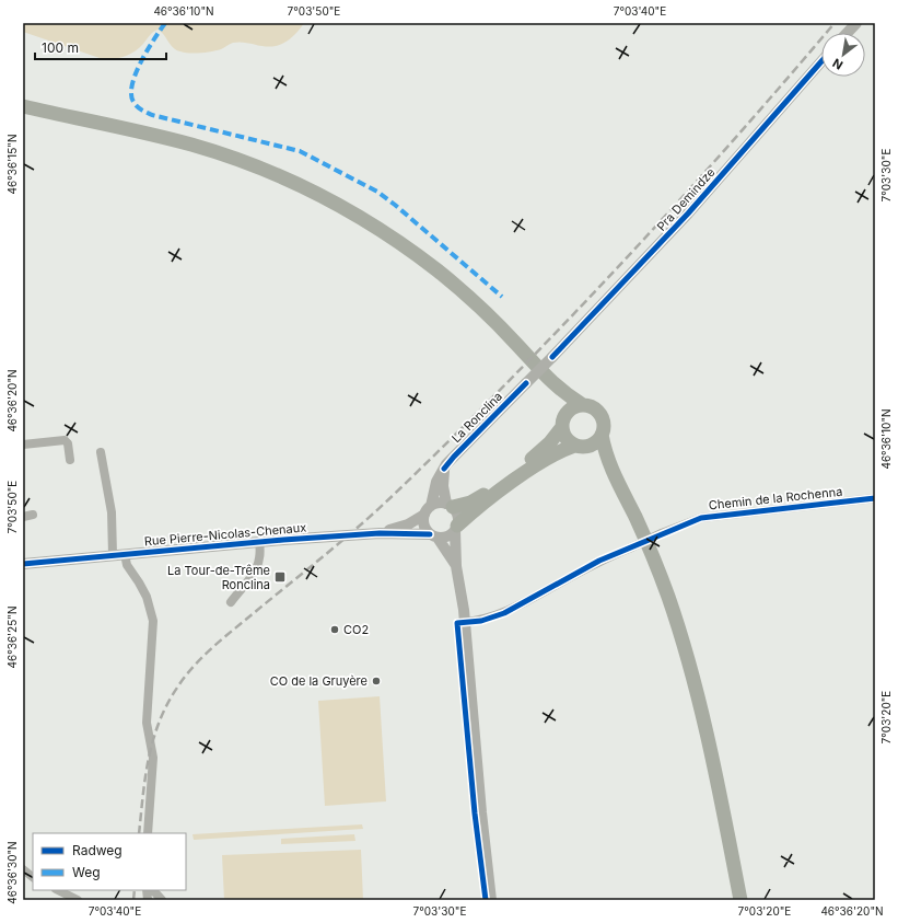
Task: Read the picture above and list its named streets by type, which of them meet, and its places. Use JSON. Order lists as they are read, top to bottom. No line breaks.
{"streets":{"street":["Pra Demindze","La Ronclina","Chemin de la Rochenna","Rue Pierre-Nicolas-Chenaux"]},"crossings":[["Pra Demindze","La Ronclina"],["La Ronclina","Rue Pierre-Nicolas-Chenaux"]],"places":{"transit":["La Tour-de-Trême Ronclina"],"other":["CO2","CO de la Gruyère"]},"legend":["Radweg","Weg"],"scale_bar":"100 m","north":"bottom left","coordinates":["46°36'10\"N","7°03'50\"E","7°03'40\"E","46°36'15\"N","7°03'30\"E","46°36'20\"N","46°36'25\"N","7°03'20\"E","46°36'30\"N"]}
